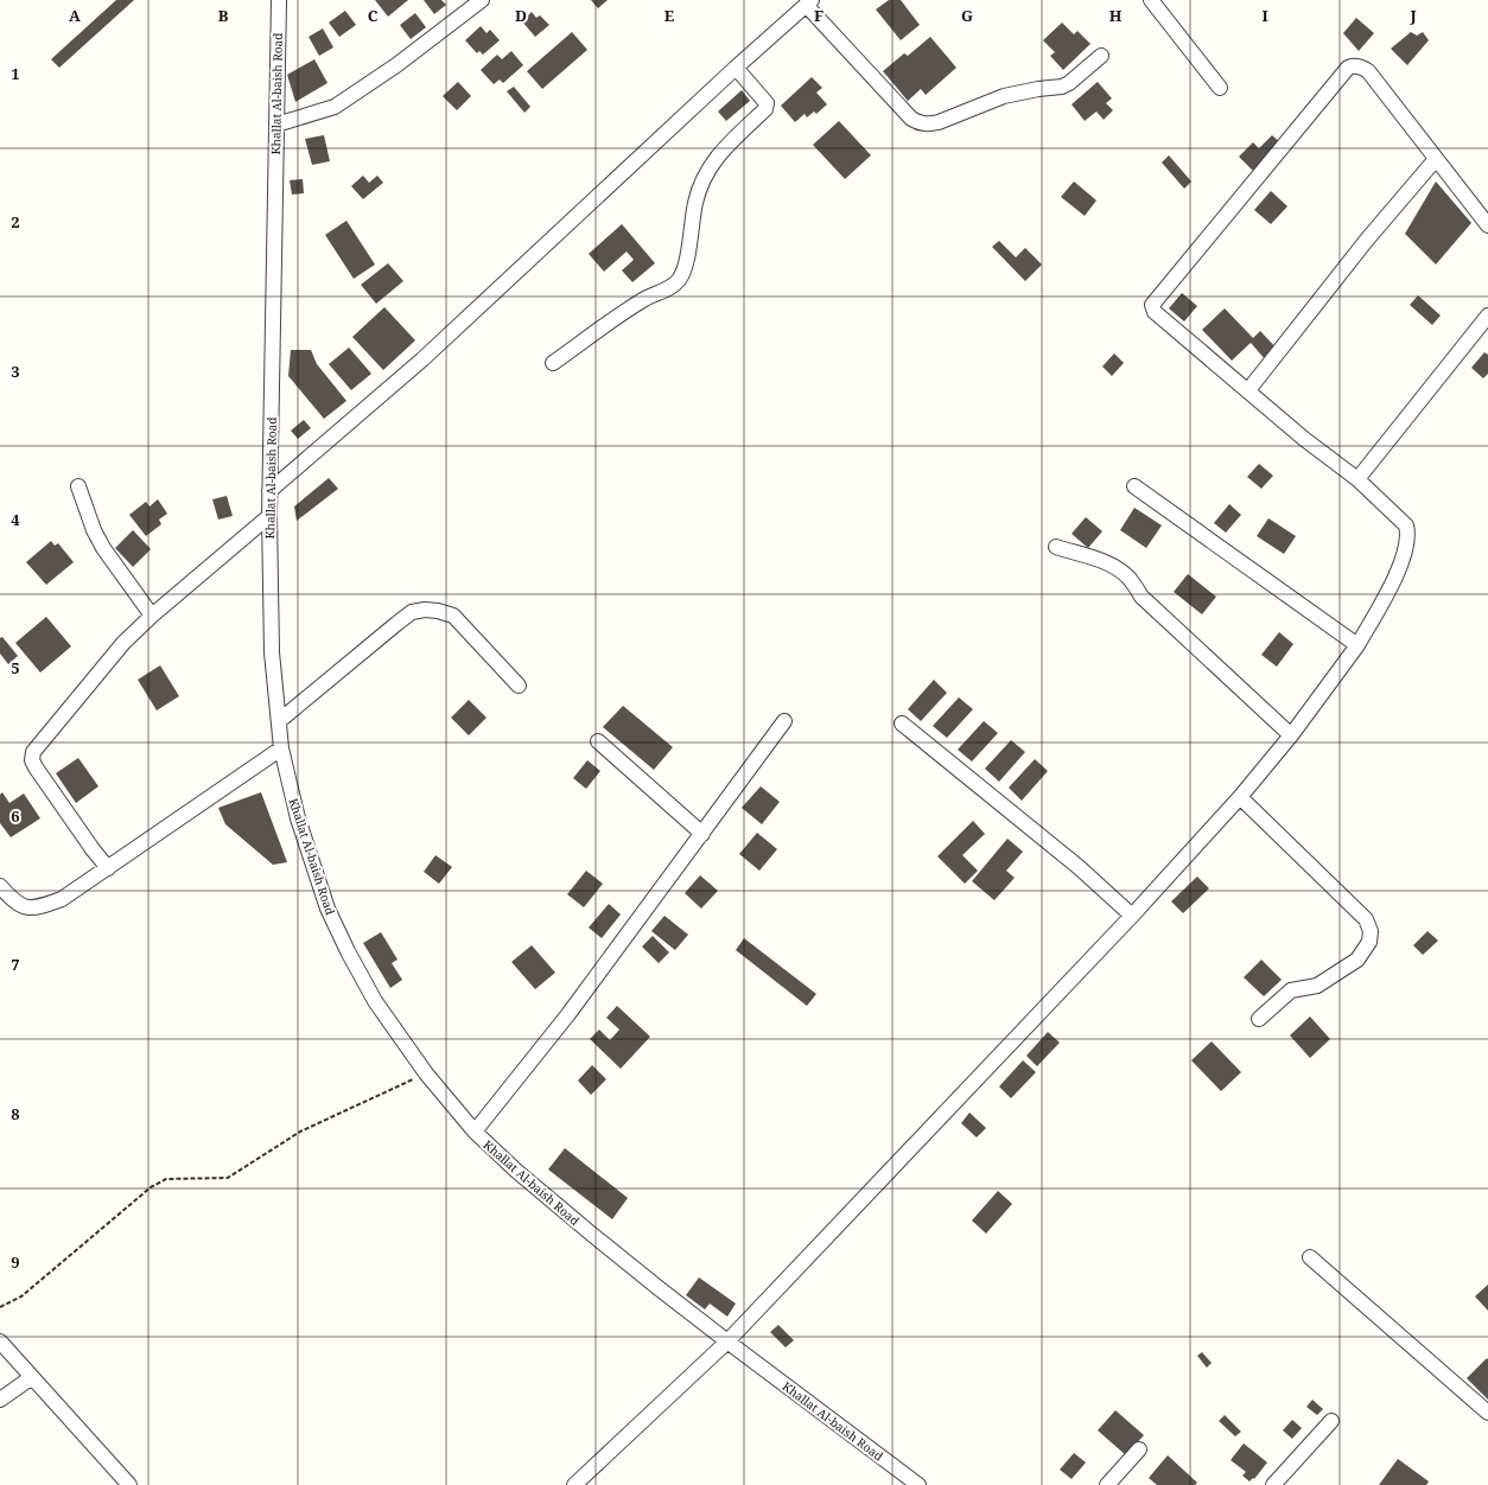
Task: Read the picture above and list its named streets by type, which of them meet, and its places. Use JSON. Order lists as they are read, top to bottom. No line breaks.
{"streets":{"street":["Khallat Al-baish Road"]},"grid":{"columns":["A","B","C","D","E","F","G","H","I","J"],"rows":["1","2","3","4","5","6","7","8","9"]}}
